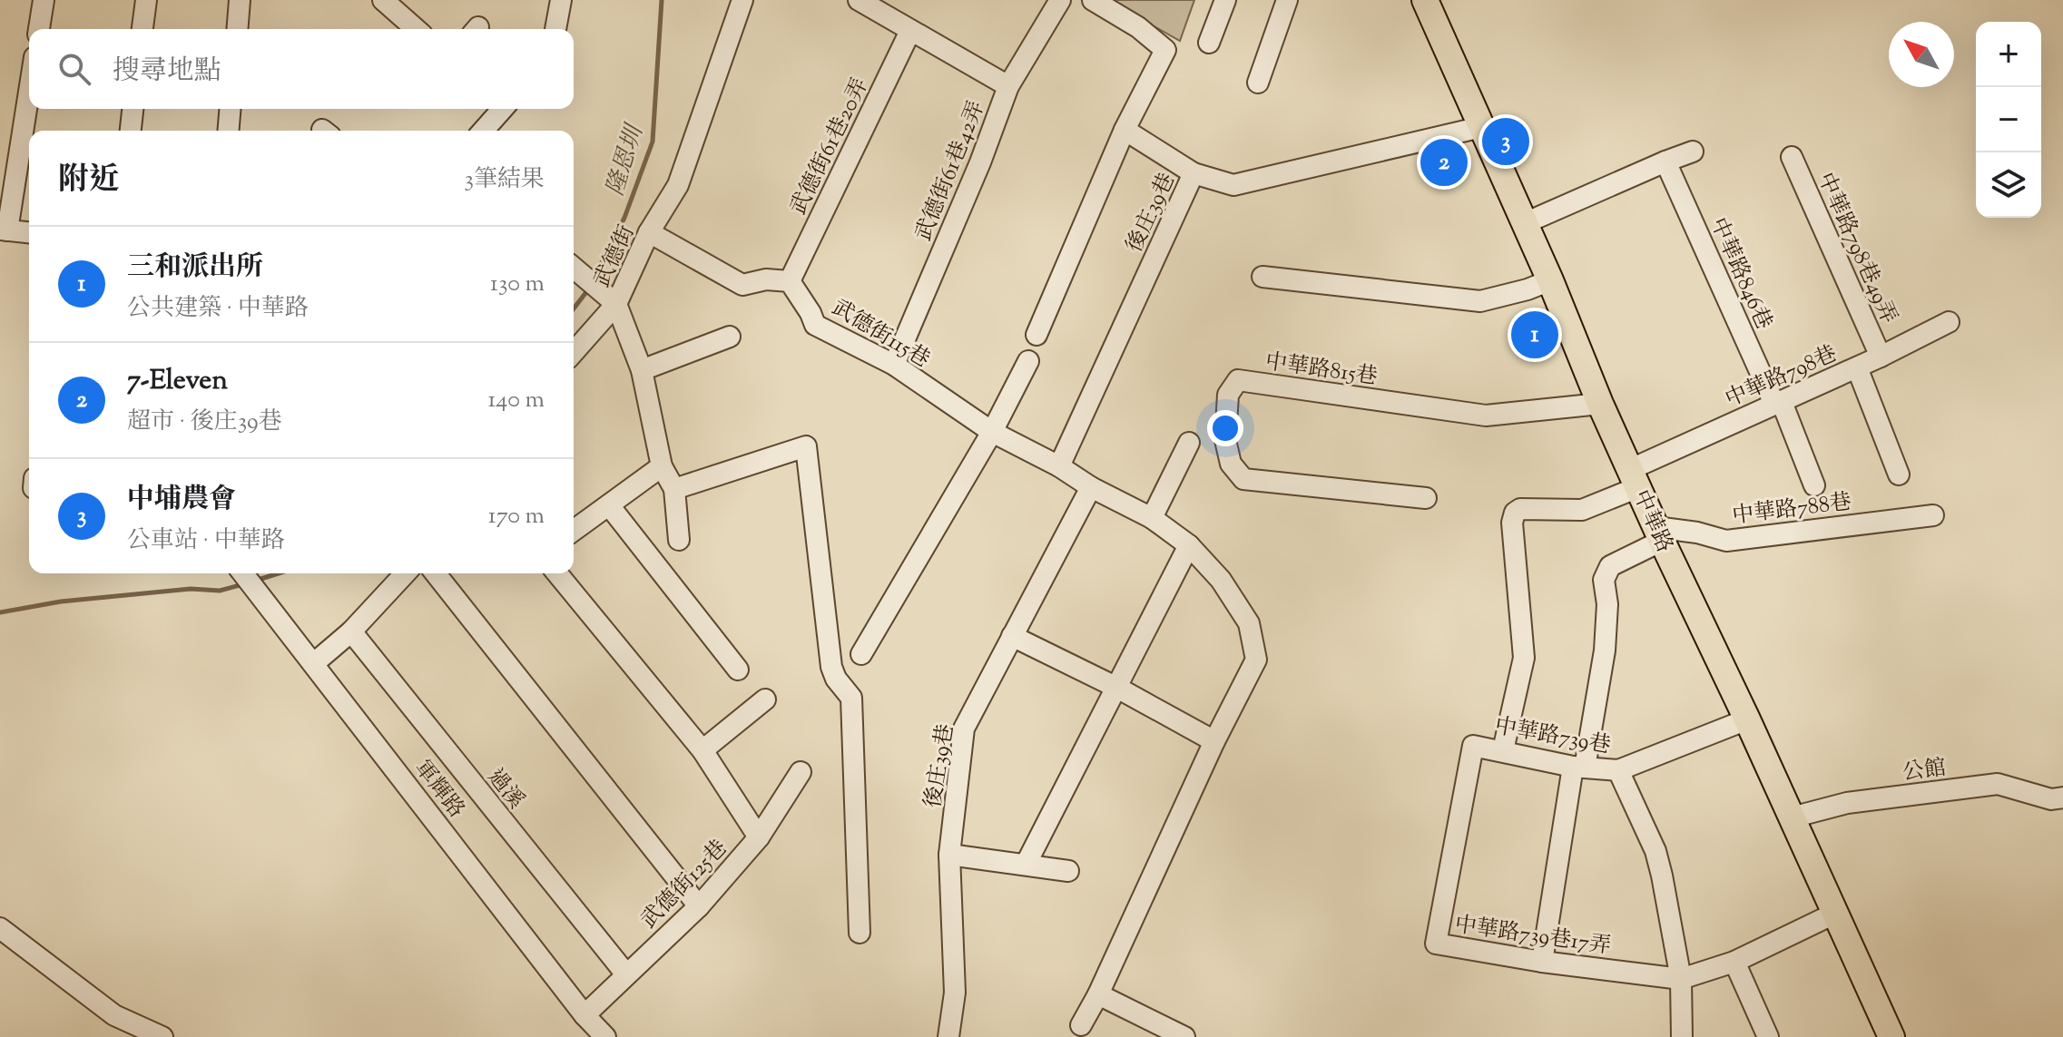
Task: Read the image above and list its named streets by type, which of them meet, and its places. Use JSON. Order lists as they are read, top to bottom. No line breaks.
{"streets":{"main road":["中華路"],"street":["武德街61巷20弄","武德街61巷42弄","後庄39巷","中華路798巷49弄","武德街","中華路846巷","武德街115巷","中華路815巷","中華路798巷","中華路788巷","中華路739巷","公館","軍輝路","過溪","武德街125巷","中華路739巷17弄"]},"crossings":[["武德街61巷20弄","武德街115巷"],["武德街61巷42弄","武德街115巷"],["後庄39巷","武德街115巷"],["後庄39巷","中華路"],["中華路798巷49弄","中華路798巷"],["中華路846巷","中華路798巷"],["中華路815巷","中華路"],["中華路798巷","中華路"],["中華路798巷","中華路739巷"],["中華路788巷","中華路"],["中華路","中華路739巷"],["中華路","公館"],["中華路","中華路739巷17弄"],["中華路739巷","中華路739巷17弄"],["軍輝路","武德街125巷"],["過溪","武德街125巷"]],"water":["隆恩圳"],"north":"top left","page":{"map_buttons":["+","−"],"search":"搜尋地點","pins":["3","2","1"],"heading":["附近","3筆結果"],"list":[{"mark":"1","name":"三和派出所","note":"公共建築 · 中華路","value":"130 m"},{"mark":"2","name":"7-Eleven","note":"超市 · 後庄39巷","value":"140 m"},{"mark":"3","name":"中埔農會","note":"公車站 · 中華路","value":"170 m"}]}}
